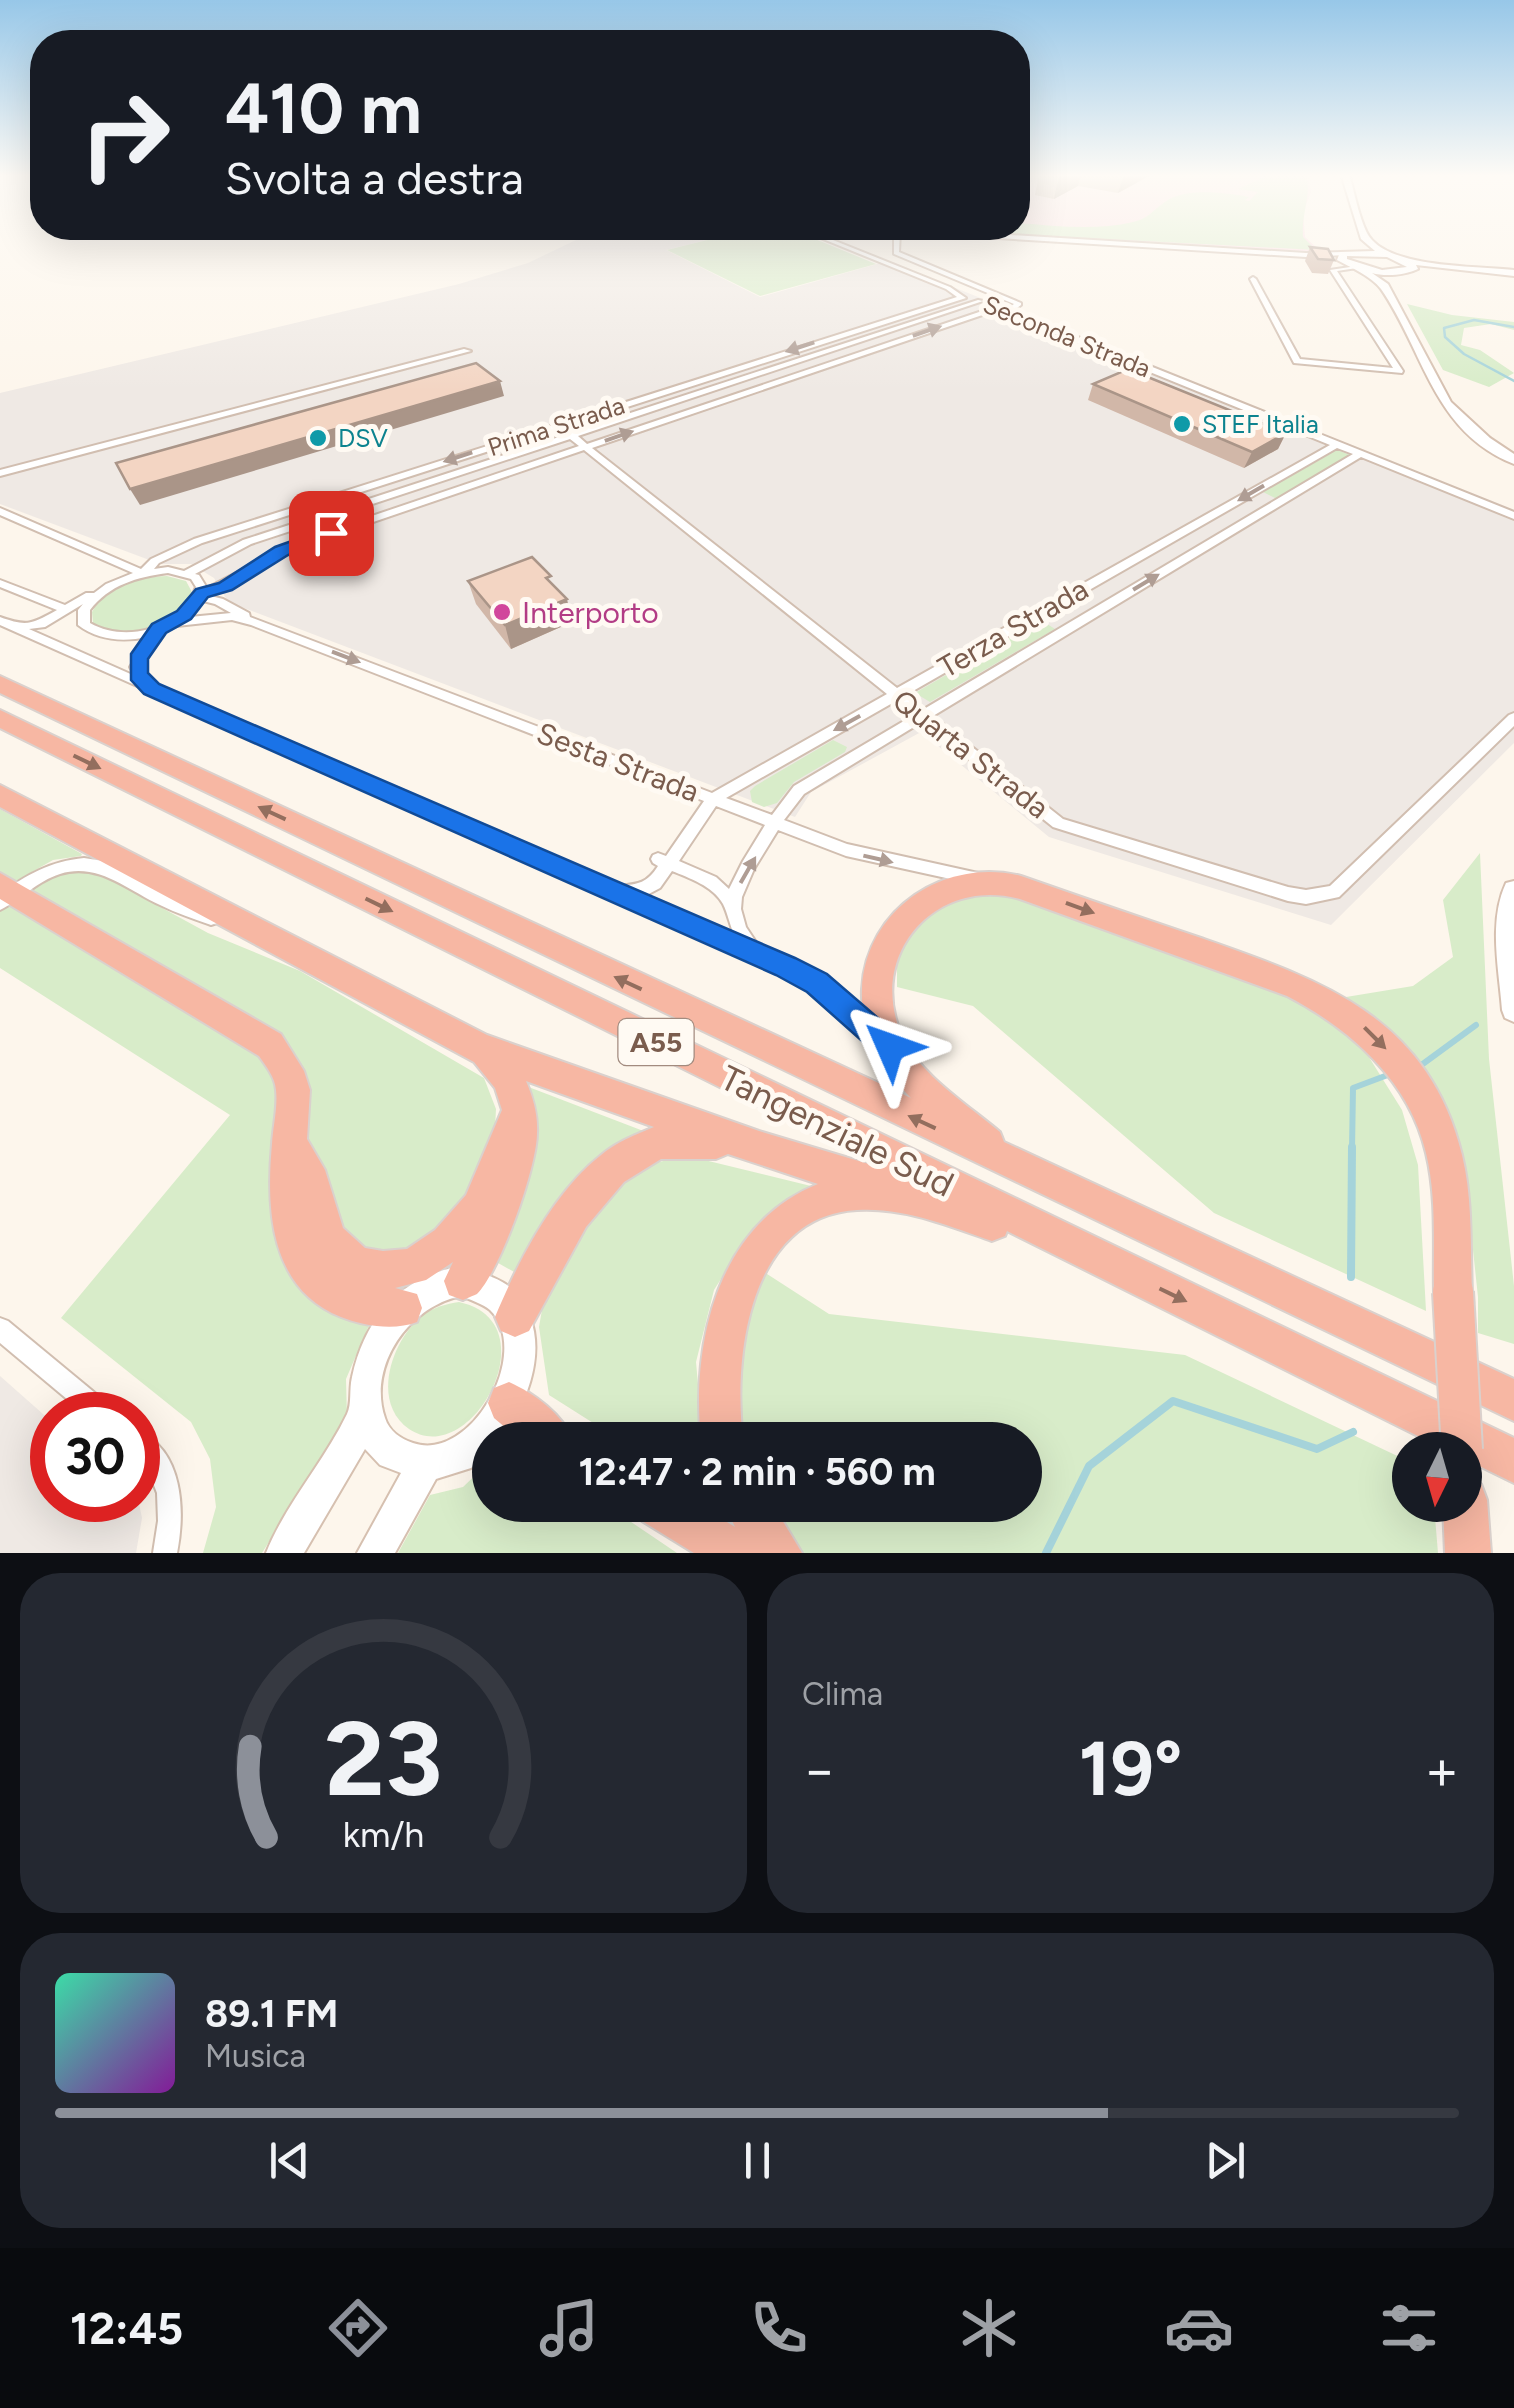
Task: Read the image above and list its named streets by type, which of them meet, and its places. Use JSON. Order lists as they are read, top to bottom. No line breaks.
{"streets":{"highway":["A55","Tangenziale Sud"],"street":["Seconda Strada","Prima Strada","Terza Strada","Quarta Strada","Sesta Strada"]},"crossings":[["Seconda Strada","Prima Strada"],["Seconda Strada","Terza Strada"],["Prima Strada","Quarta Strada"],["Prima Strada","Sesta Strada"],["Terza Strada","Quarta Strada"],["Terza Strada","Sesta Strada"]],"places":["STEF Italia","DSV","Interporto"],"north":"bottom","page":{"turn":["410 m","Svolta a destra"],"limit":"30","trip":"12:47 · 2 min · 560 m","tile":"Clima","heat":["−","19°","+"],"song":["89.1 FM","Musica"],"tabs":"12:45","gauge":["23","km/h"]}}
